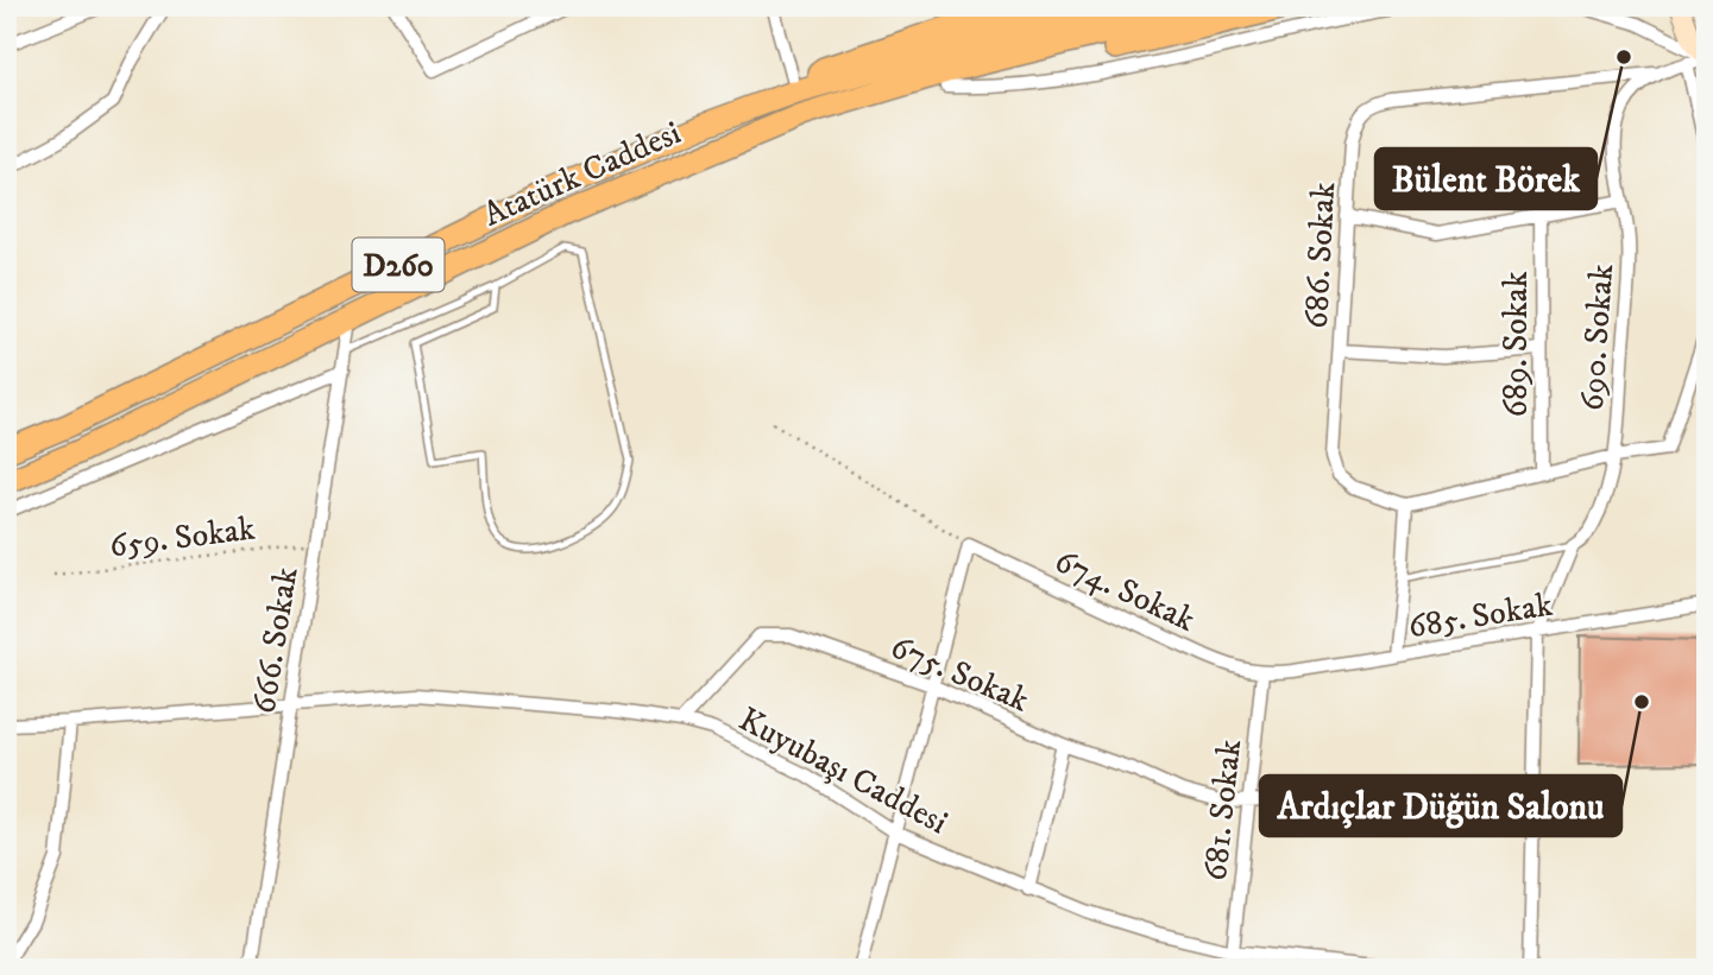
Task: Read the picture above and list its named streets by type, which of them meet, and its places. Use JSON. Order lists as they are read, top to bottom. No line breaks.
{"streets":{"highway":["Atatürk Caddesi","D260"],"street":["686. Sokak","690. Sokak","689. Sokak","674. Sokak","685. Sokak","666. Sokak","675. Sokak","Kuyubaşı Caddesi","681. Sokak"],"path":["659. Sokak"]},"crossings":[["Atatürk Caddesi","666. Sokak"],["686. Sokak","690. Sokak"],["690. Sokak","685. Sokak"],["659. Sokak","666. Sokak"],["674. Sokak","685. Sokak"],["674. Sokak","681. Sokak"],["685. Sokak","681. Sokak"],["666. Sokak","Kuyubaşı Caddesi"],["675. Sokak","Kuyubaşı Caddesi"],["675. Sokak","681. Sokak"],["Kuyubaşı Caddesi","681. Sokak"]],"places":["Bülent Börek","Ardıçlar Düğün Salonu"]}
